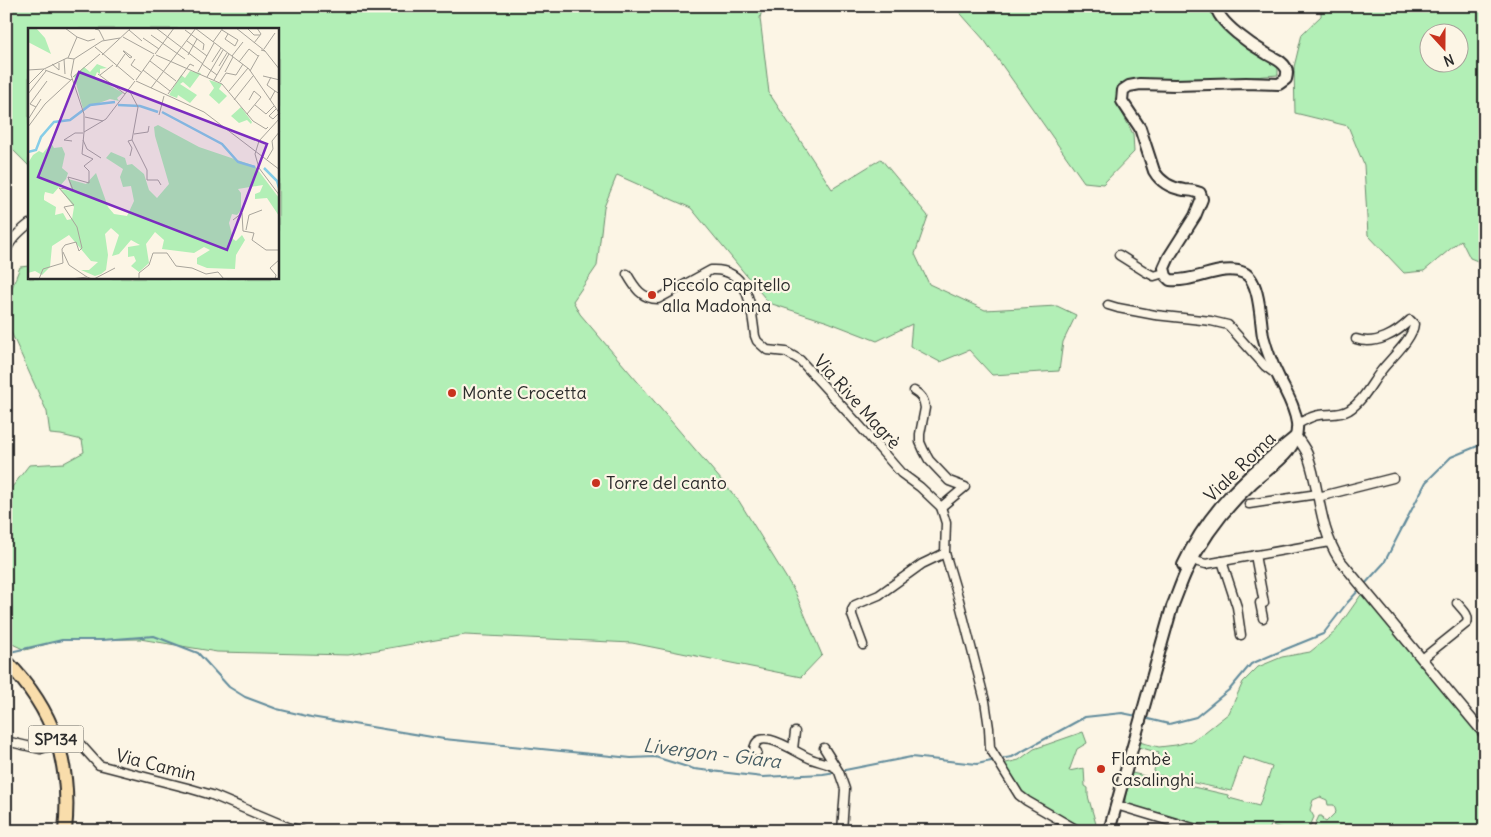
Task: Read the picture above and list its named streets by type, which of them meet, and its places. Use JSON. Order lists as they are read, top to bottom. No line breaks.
{"streets":{"highway":["SP134"],"main road":["Viale Roma"],"street":["Via Rive Magrè","Via Camin"]},"water":["Livergon - Giara"],"places":["Piccolo capitello alla Madonna","Monte Crocetta","Torre del canto","Flambè Casalinghi"],"north":"bottom"}
